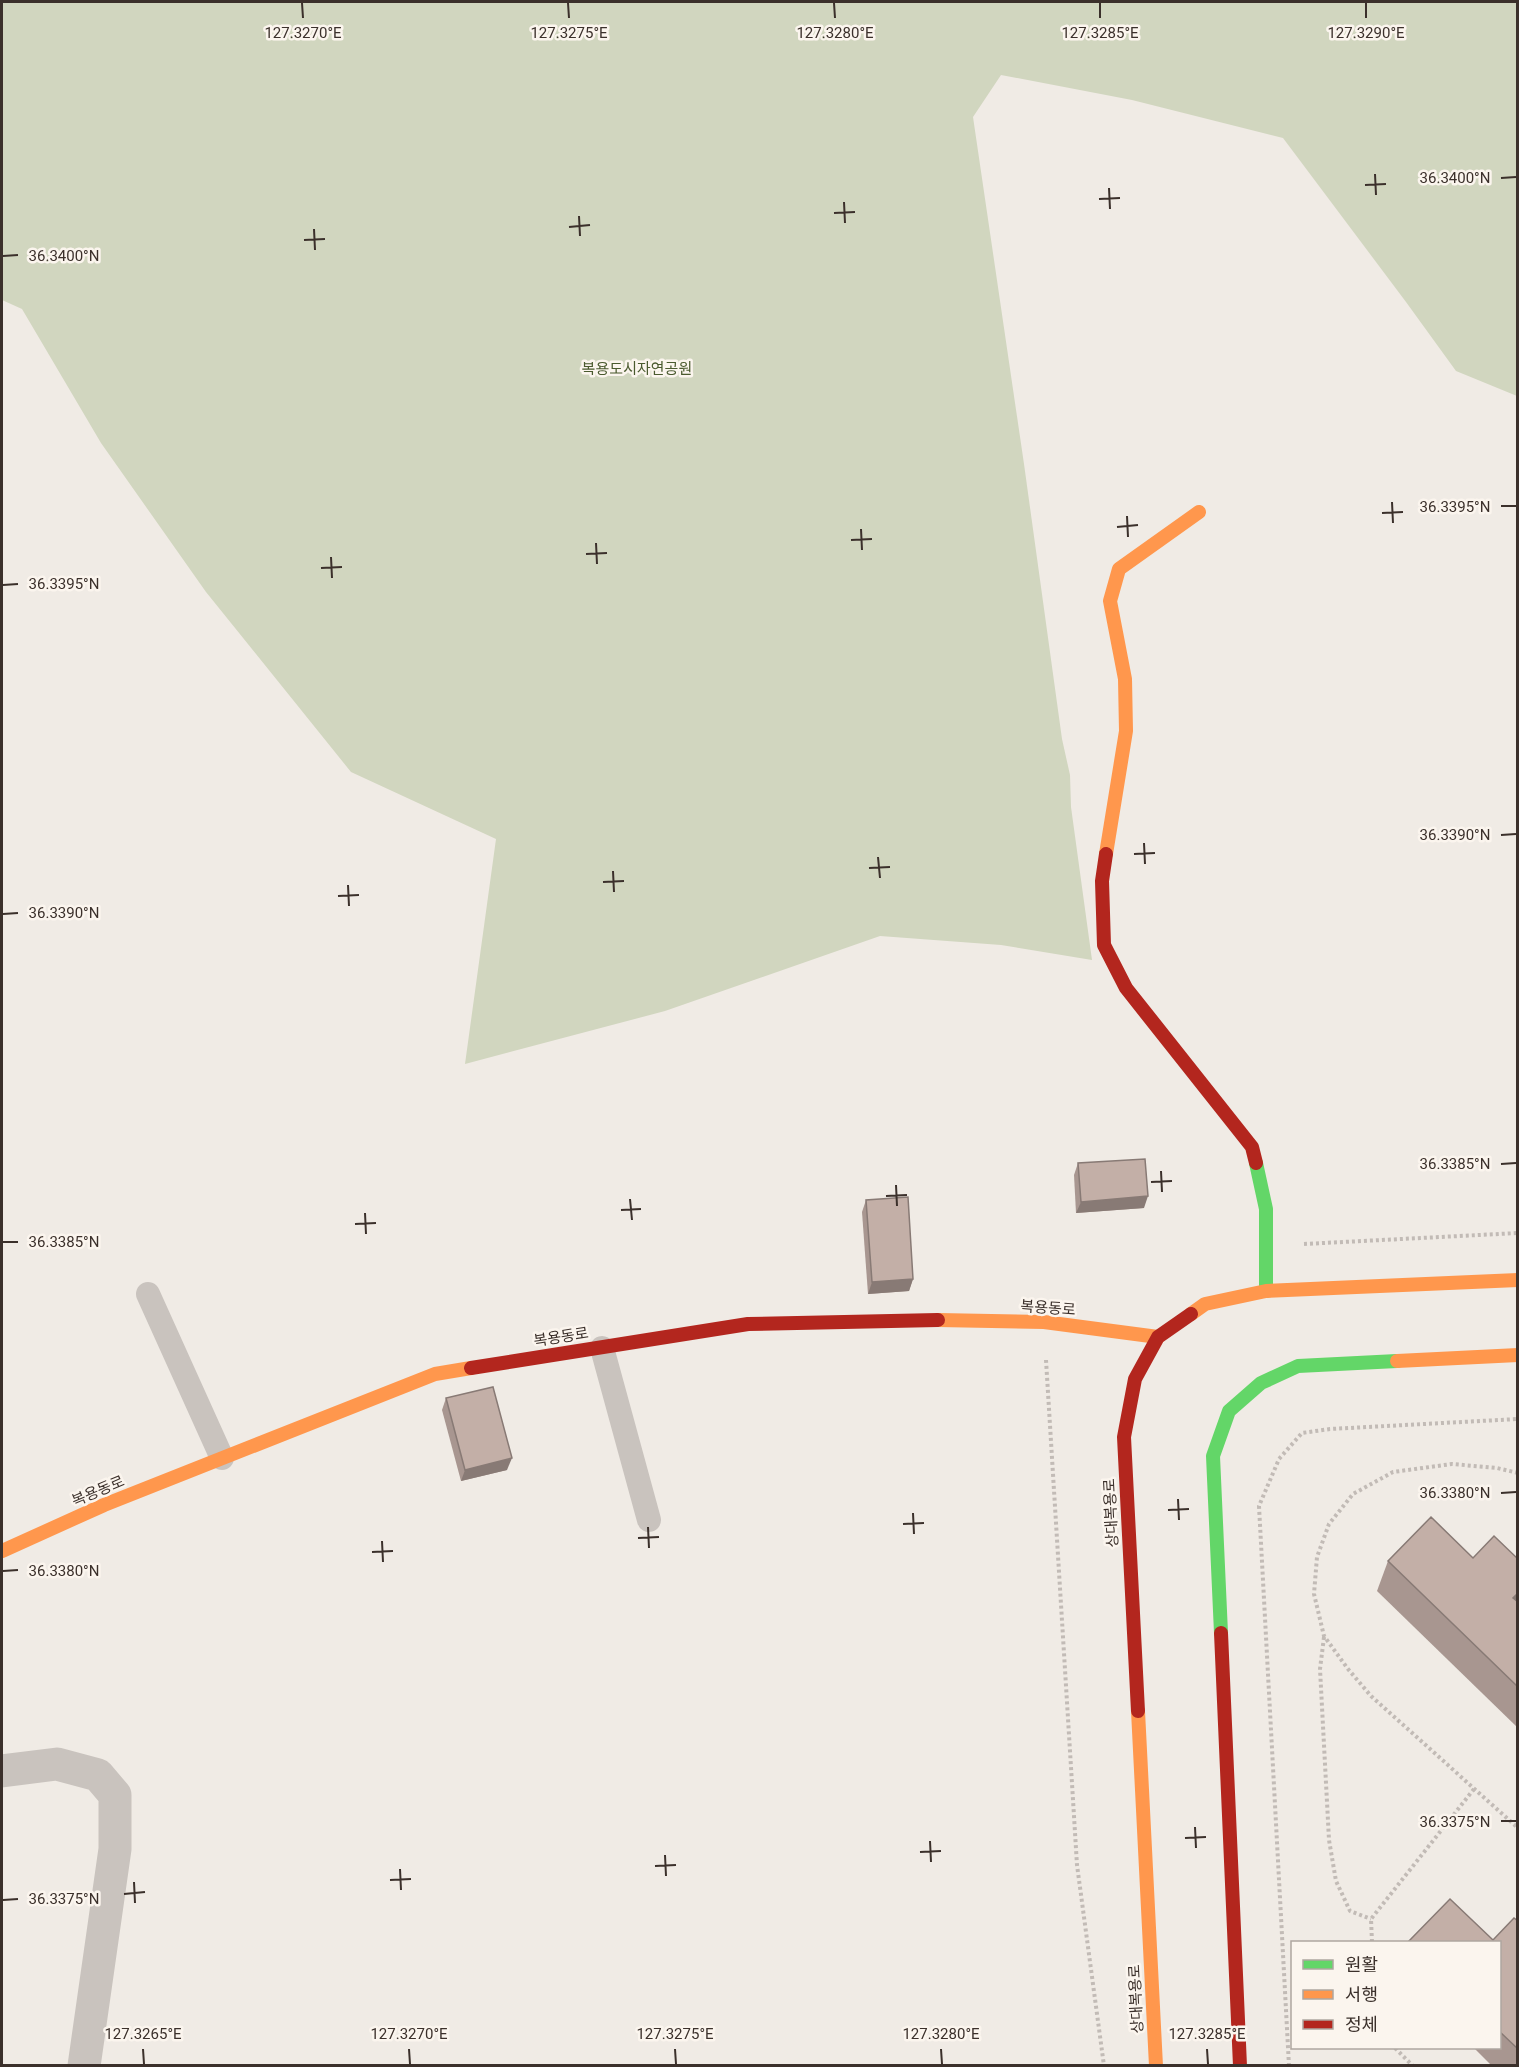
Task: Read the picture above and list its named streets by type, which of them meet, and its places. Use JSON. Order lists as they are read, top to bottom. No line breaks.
{"streets":{"street":["복용동로","상대복용로"]},"crossings":[["복용동로","상대복용로"]],"parks":["복용도시자연공원"],"legend":["원활","서행","정체"],"coordinates":["127.3270°E","127.3275°E","127.3280°E","127.3285°E","127.3290°E","36.3400°N","36.3395°N","36.3390°N","36.3385°N","36.3380°N","36.3375°N","127.3265°E"]}
